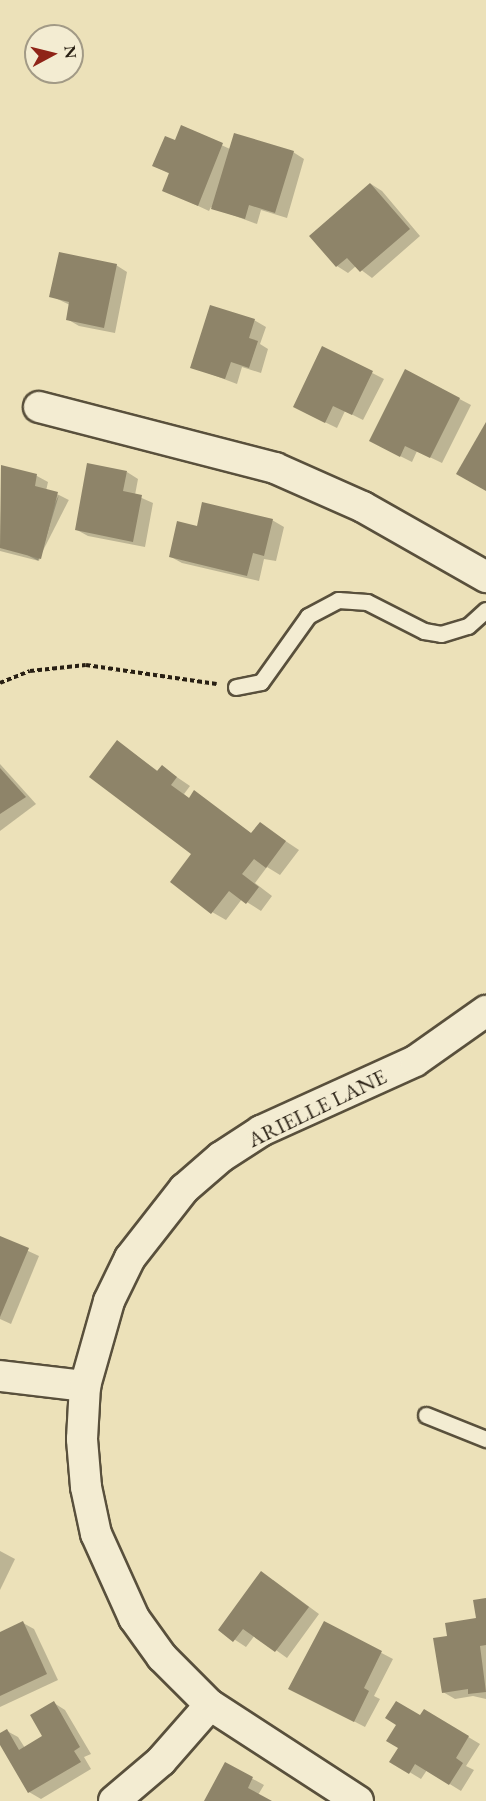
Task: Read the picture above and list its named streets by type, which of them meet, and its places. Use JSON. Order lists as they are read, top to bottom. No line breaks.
{"streets":{"street":["ARIELLE LANE"]},"north":"right"}
